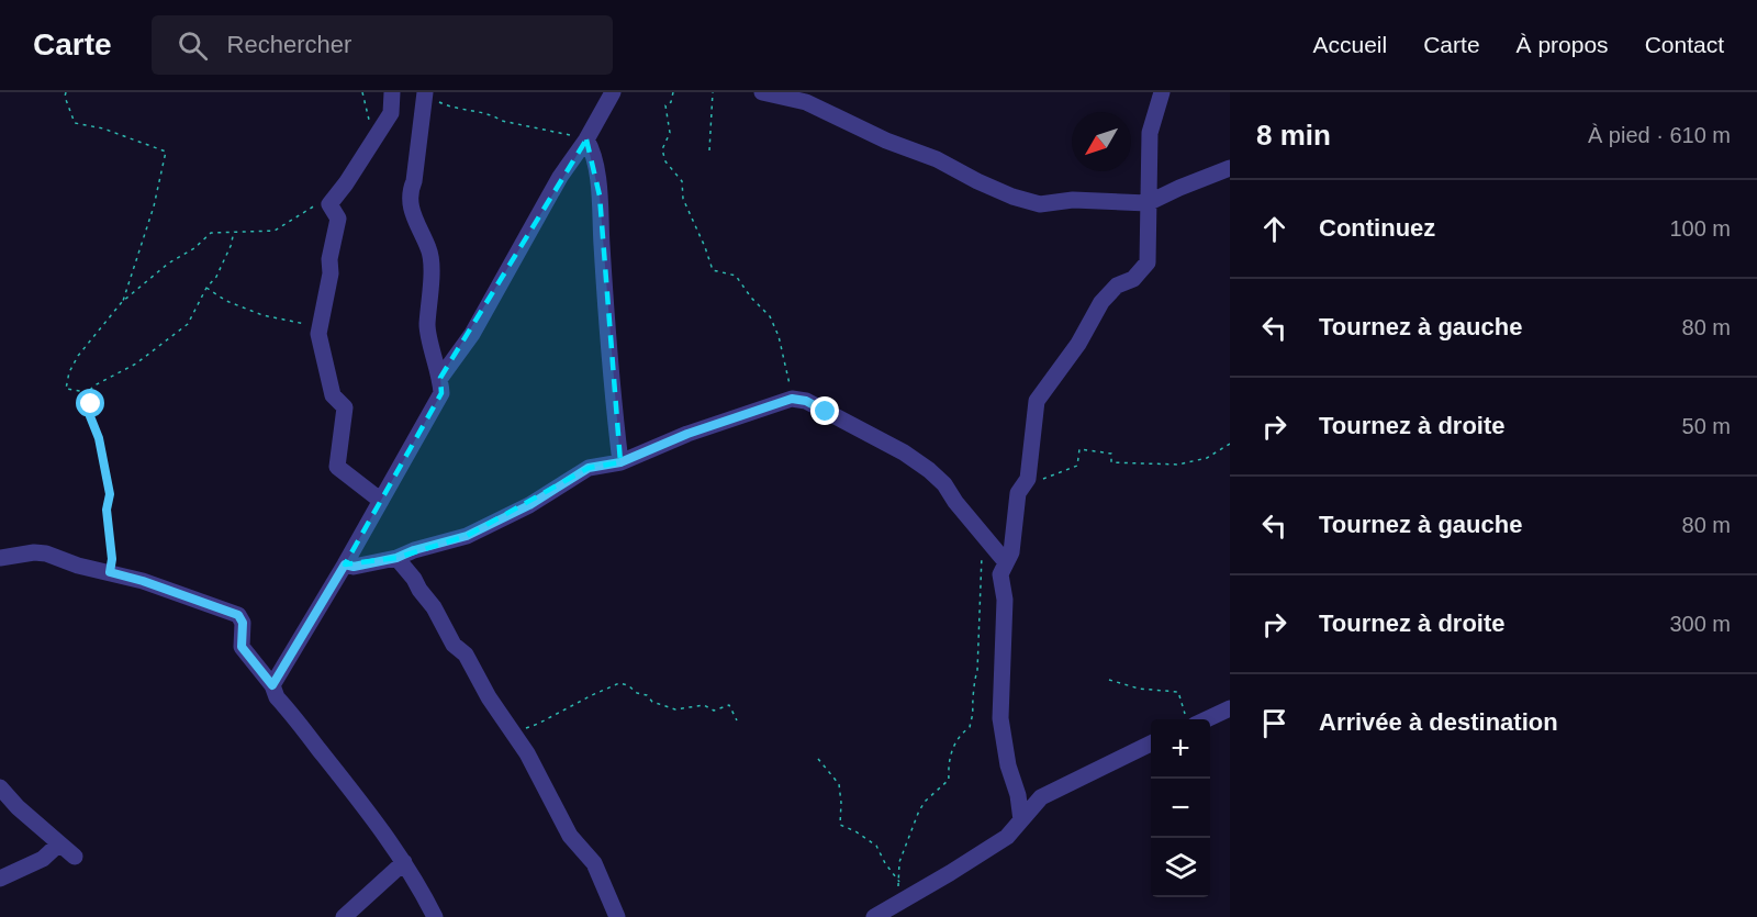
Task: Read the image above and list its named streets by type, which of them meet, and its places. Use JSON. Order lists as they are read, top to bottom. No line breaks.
{"north":"bottom left","page":{"header":"Carte","search":"Rechercher","nav":["Accueil","Carte","À propos","Contact"],"heading":["8 min","À pied · 610 m"],"list":[["Continuez","100 m"],["Tournez à gauche","80 m"],["Tournez à droite","50 m"],["Tournez à gauche","80 m"],["Tournez à droite","300 m"],"Arrivée à destination"],"map_buttons":["+","−"]}}
